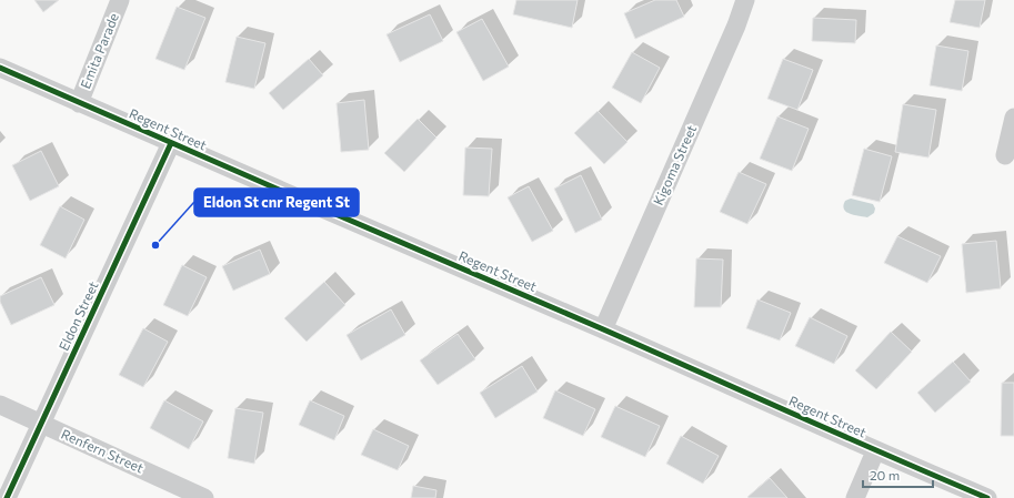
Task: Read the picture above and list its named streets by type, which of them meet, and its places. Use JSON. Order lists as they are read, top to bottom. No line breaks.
{"streets":{"street":["Emita Parade","Regent Street","Kigoma Street","Eldon Street","Renfern Street"]},"crossings":[["Emita Parade","Regent Street"],["Regent Street","Kigoma Street"],["Regent Street","Eldon Street"],["Eldon Street","Renfern Street"]],"places":["Eldon St cnr Regent St"],"scale_bar":"20 m"}
